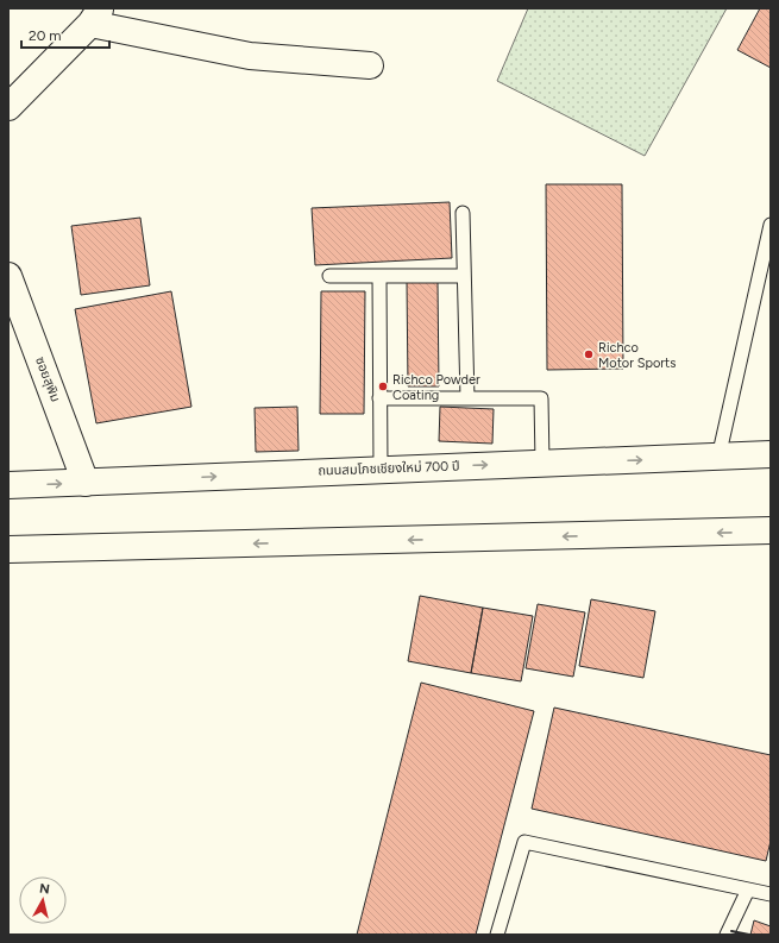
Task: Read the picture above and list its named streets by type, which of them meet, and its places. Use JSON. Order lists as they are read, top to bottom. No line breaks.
{"streets":{"main road":["ซอยสุพิม","ถนนสมโภชเชียงใหม่ 700 ปี"]},"crossings":[["ซอยสุพิม","ถนนสมโภชเชียงใหม่ 700 ปี"]],"places":["Richco Motor Sports","Richco Powder Coating"],"scale_bar":"20 m","north":"top"}
